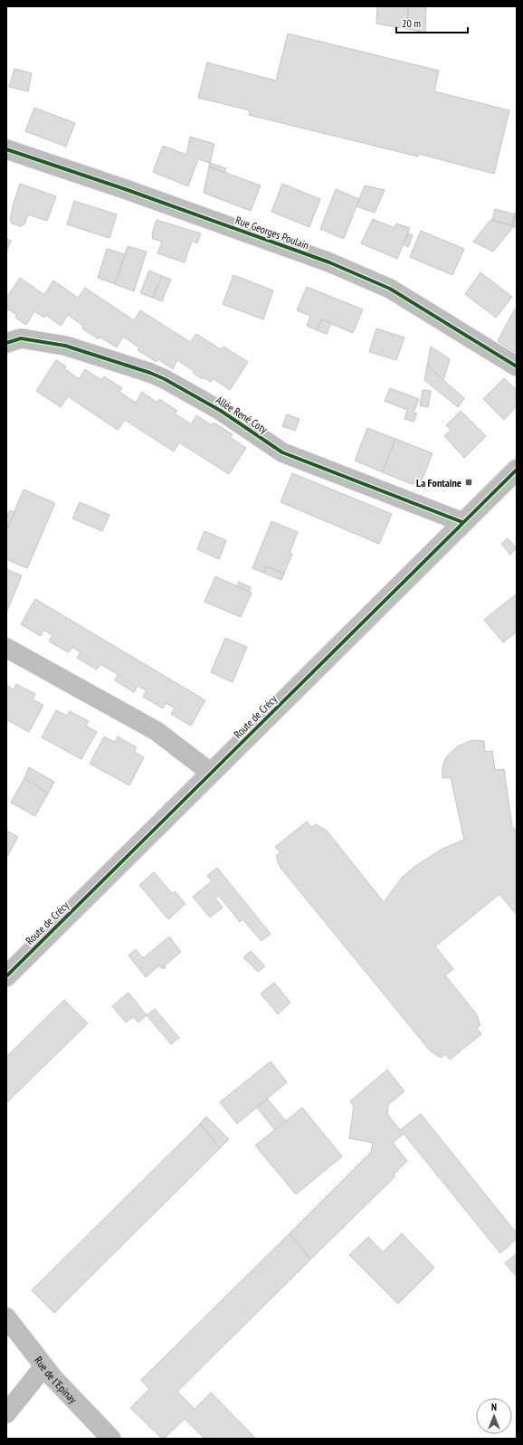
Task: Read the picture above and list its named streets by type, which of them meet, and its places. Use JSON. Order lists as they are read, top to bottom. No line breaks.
{"streets":{"street":["Rue Georges Poulain","Allée René Coty","Route de Crécy","Rue de l'Epinay"]},"crossings":[["Allée René Coty","Route de Crécy"]],"places":{"transit":["La Fontaine"]},"scale_bar":"20 m","north":"top"}
